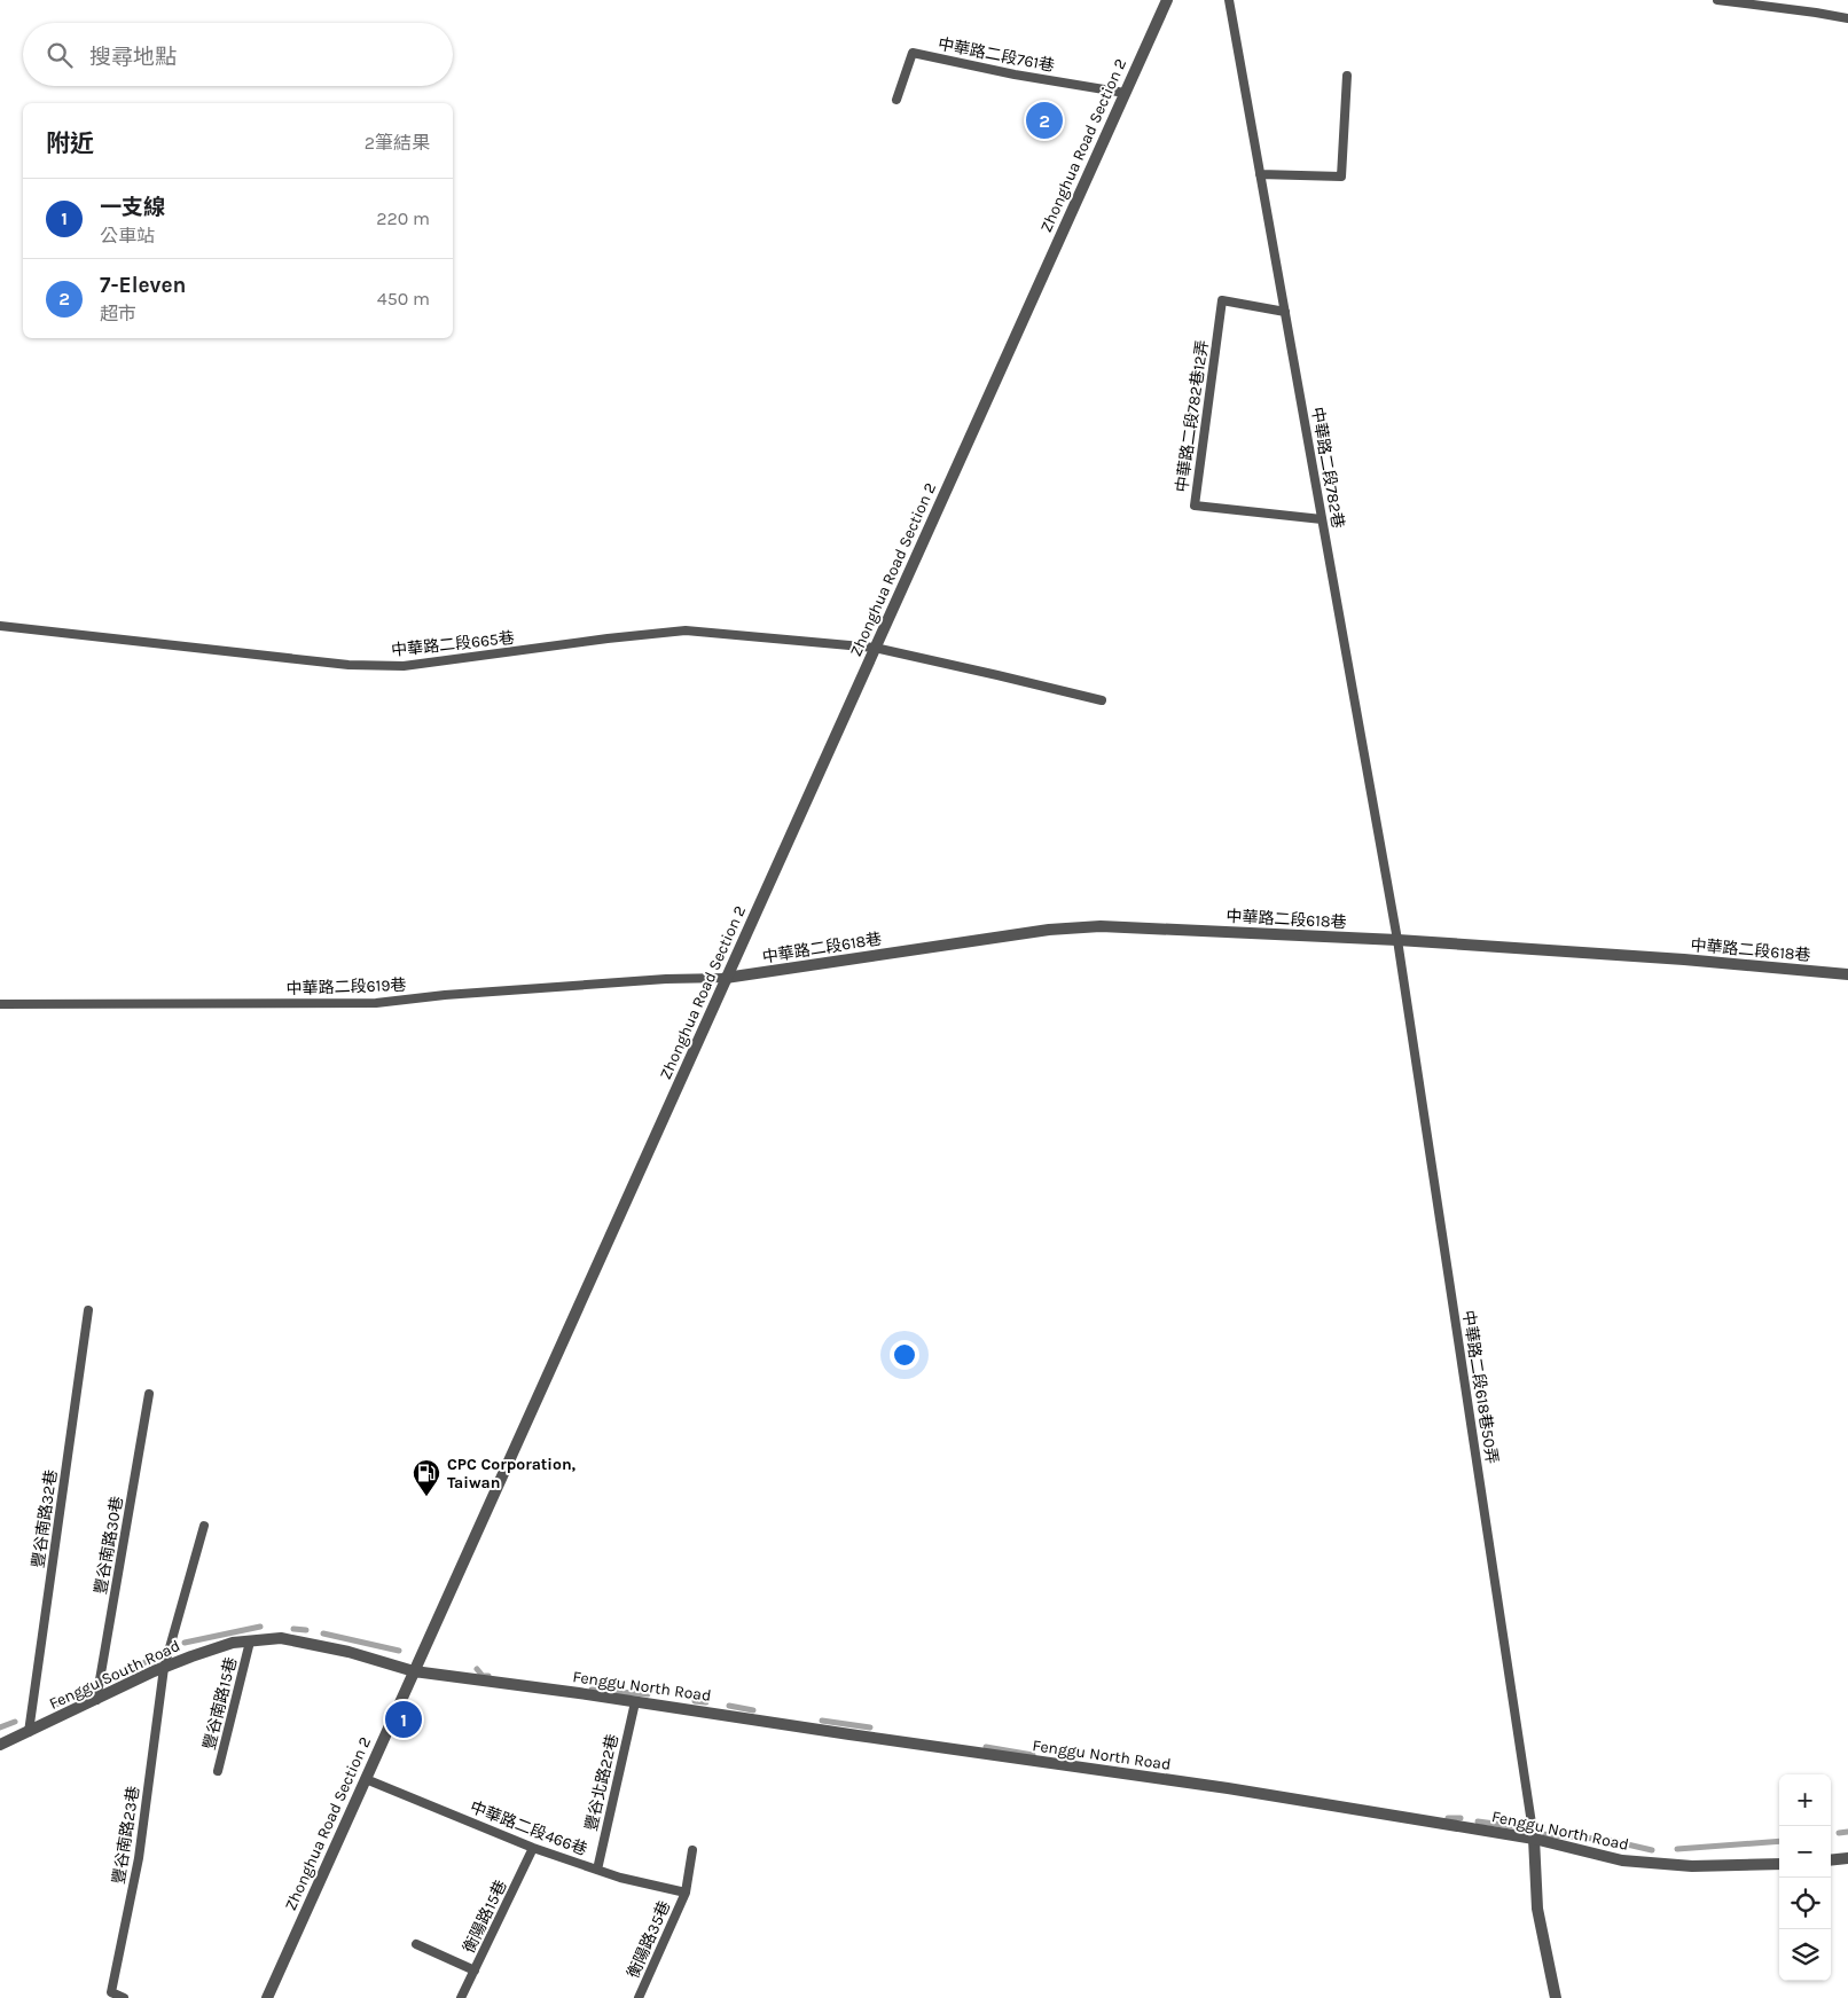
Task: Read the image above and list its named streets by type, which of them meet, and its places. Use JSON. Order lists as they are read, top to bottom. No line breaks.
{"streets":{"street":["Zhonghua Road Section 2","中華路二段618巷","Fenggu South Road","Fenggu North Road"],"lane":["中華路二段761巷","中華路二段782巷12弄","中華路二段782巷","中華路二段665巷","中華路二段619巷","中華路二段618巷50弄","豐谷南路32巷","豐谷南路30巷","豐谷南路15巷","豐谷北路22巷","中華路二段466巷","豐谷南路23巷","衡陽路15巷","衡陽路35巷"]},"crossings":[["中華路二段761巷","Zhonghua Road Section 2"],["Zhonghua Road Section 2","中華路二段665巷"],["Zhonghua Road Section 2","中華路二段618巷"],["Zhonghua Road Section 2","中華路二段619巷"],["Zhonghua Road Section 2","Fenggu South Road"],["Zhonghua Road Section 2","Fenggu North Road"],["Zhonghua Road Section 2","中華路二段466巷"],["中華路二段782巷12弄","中華路二段782巷"],["中華路二段782巷","中華路二段618巷"],["中華路二段782巷","中華路二段618巷50弄"],["中華路二段618巷","中華路二段619巷"],["中華路二段618巷","中華路二段618巷50弄"],["中華路二段618巷50弄","Fenggu North Road"],["豐谷南路32巷","Fenggu South Road"],["豐谷南路30巷","Fenggu South Road"],["Fenggu South Road","Fenggu North Road"],["Fenggu South Road","豐谷南路15巷"],["Fenggu South Road","豐谷南路23巷"],["Fenggu North Road","豐谷北路22巷"],["豐谷北路22巷","中華路二段466巷"],["中華路二段466巷","衡陽路15巷"],["中華路二段466巷","衡陽路35巷"]],"places":{"fuel station":["CPC Corporation, Taiwan"]},"page":{"search":"搜尋地點","pins":["2","1"],"heading":["附近","2筆結果"],"list":[{"mark":"1","name":"一支線","note":"公車站","value":"220 m"},{"mark":"2","name":"7-Eleven","note":"超市","value":"450 m"}],"map_buttons":["+","−"]}}
